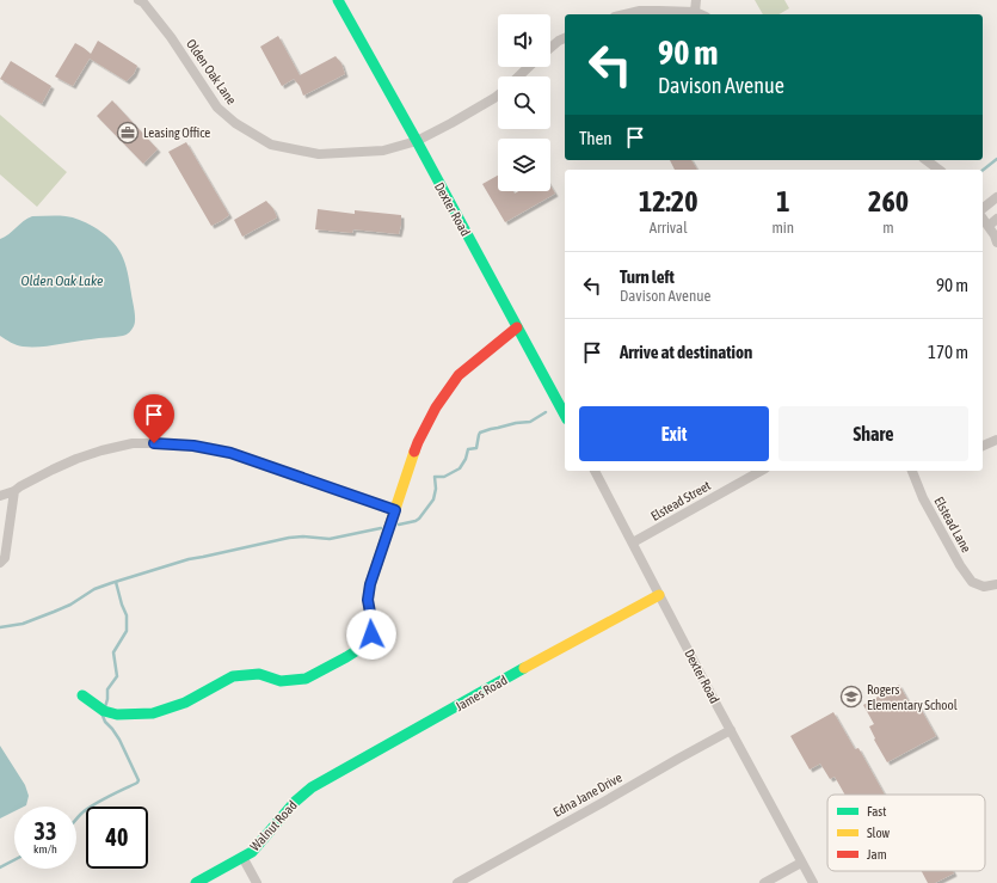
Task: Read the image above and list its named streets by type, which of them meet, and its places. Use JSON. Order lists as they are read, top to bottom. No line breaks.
{"streets":{"street":["Olden Oak Lane","Dexter Road","Elstead Street","Elstead Lane","James Road","Edna Jane Drive","Walnut Road"]},"crossings":[["Olden Oak Lane","Dexter Road"],["Dexter Road","Elstead Street"],["Dexter Road","James Road"],["Dexter Road","Edna Jane Drive"],["James Road","Walnut Road"]],"water":["Olden Oak Lake"],"places":{"office":["Leasing Office"],"school or university":["Rogers Elementary School"]},"legend":["Fast","Slow","Jam"],"page":{"turn":["90 m","Davison Avenue"],"then":"Then","eta":["12:20","Arrival","1","min","260","m"],"list":[{"name":"Turn left","note":"Davison Avenue","value":"90 m"},{"name":"Arrive at destination","value":"170 m"}],"buttons":["Exit","Share"],"speed":"33 km/h","limit":"40"}}
